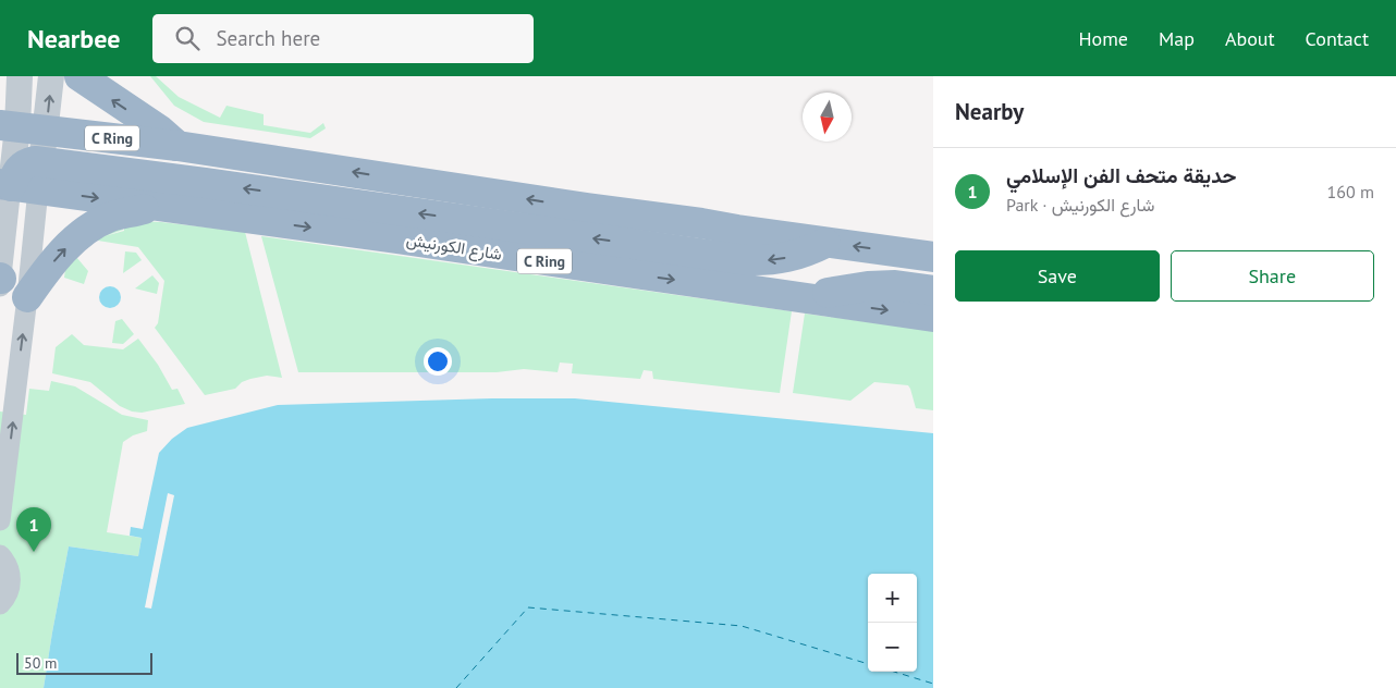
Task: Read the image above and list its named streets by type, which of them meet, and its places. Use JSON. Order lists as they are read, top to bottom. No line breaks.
{"streets":{"highway":["C Ring","شارع الكورنيش"]},"crossings":[["C Ring","شارع الكورنيش"]],"scale_bar":"50 m","north":"bottom","page":{"header":"Nearbee","search":"Search here","nav":["Home","Map","About","Contact"],"heading":"Nearby","list":[{"mark":"1","name":"حديقة متحف الفن الإسلامي","note":"Park · شارع الكورنيش","value":"160 m"}],"buttons":["Save","Share"],"pins":"1","map_buttons":["+","−"],"scale":"50 m"}}
